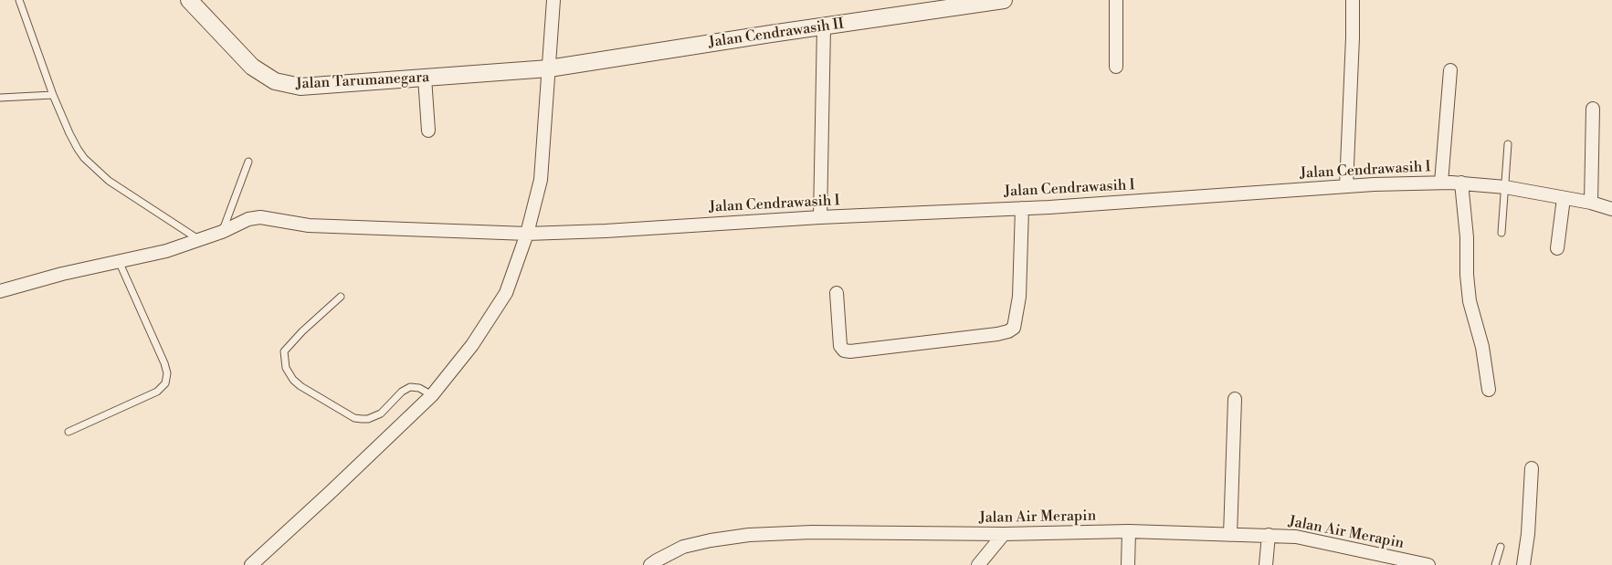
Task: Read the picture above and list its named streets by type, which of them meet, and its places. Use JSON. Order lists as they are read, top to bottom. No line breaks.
{"streets":{"street":["Jalan Cendrawasih II","Jalan Tarumanegara","Jalan Cendrawasih I","Jalan Air Merapin"]},"crossings":[["Jalan Cendrawasih II","Jalan Tarumanegara"]]}
